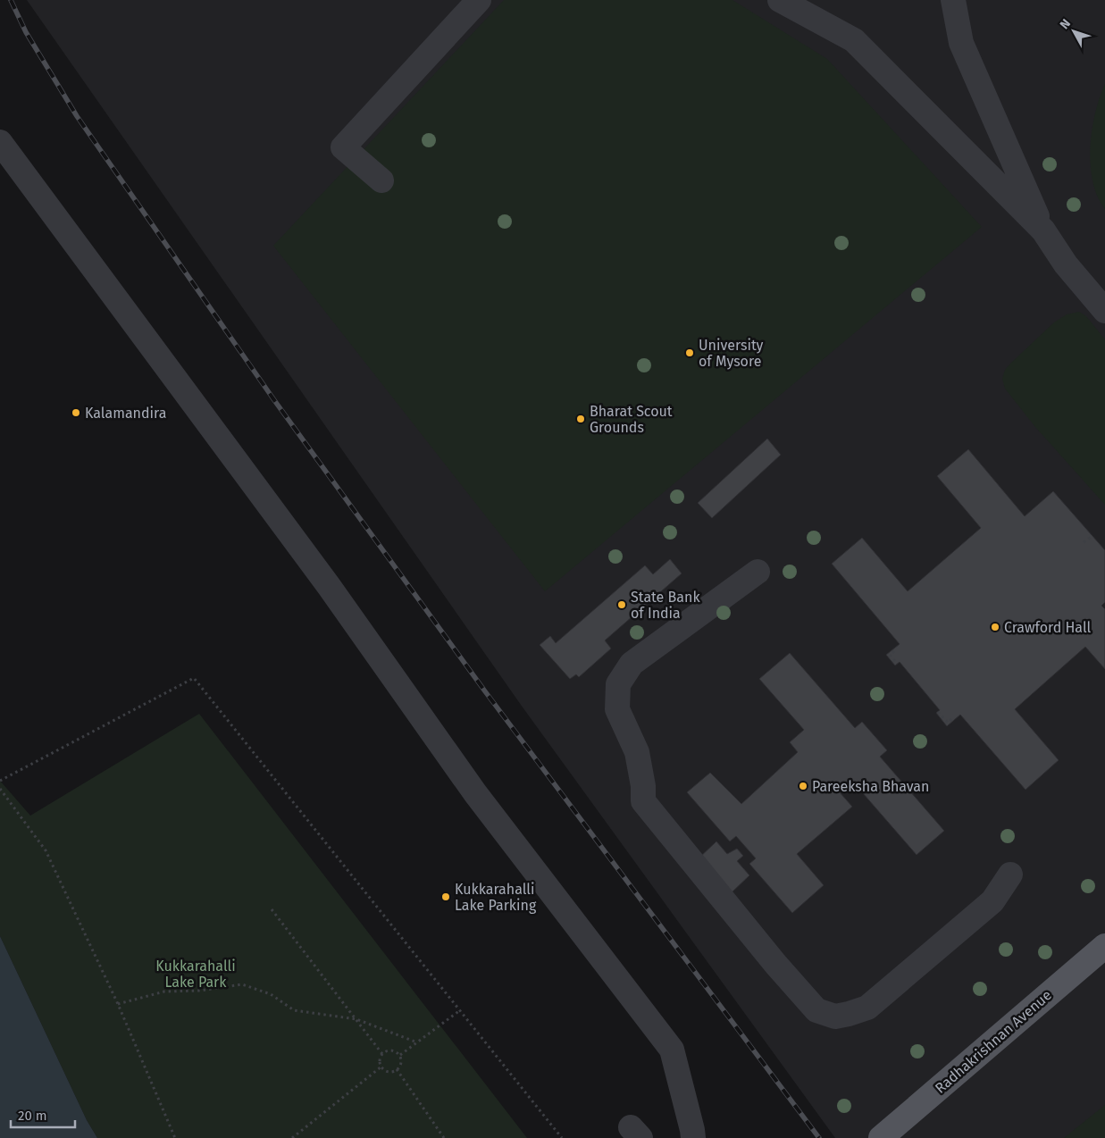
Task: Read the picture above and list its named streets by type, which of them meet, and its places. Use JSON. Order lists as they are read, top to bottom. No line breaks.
{"streets":{"main road":["Radhakrishnan Avenue"]},"parks":["Kukkarahalli Lake Park"],"places":["University of Mysore","Kalamandira","Bharat Scout Grounds","State Bank of India","Crawford Hall","Pareeksha Bhavan","Kukkarahalli Lake Parking"],"scale_bar":"20 m","north":"top left"}
